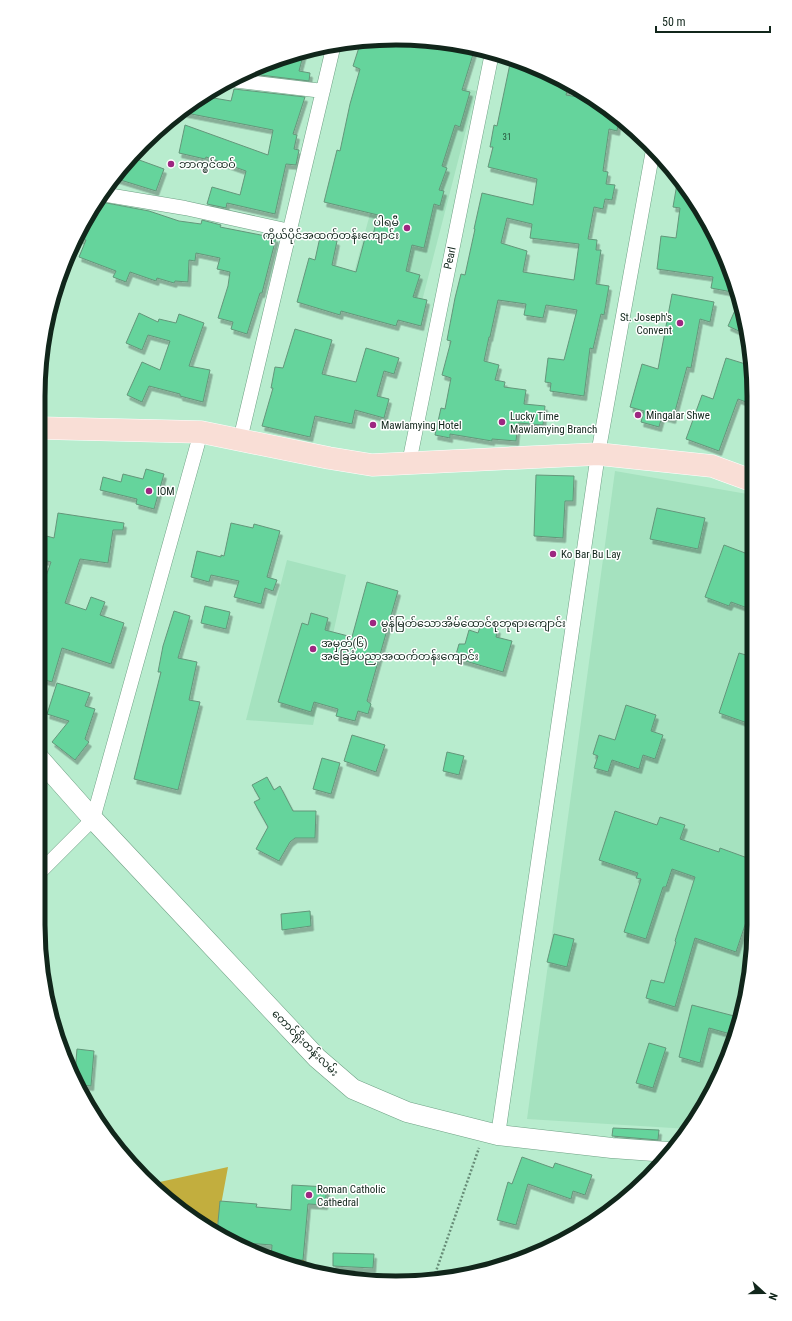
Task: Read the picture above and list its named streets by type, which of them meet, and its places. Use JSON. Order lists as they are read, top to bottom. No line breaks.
{"streets":{"street":["Pearl","တောင်ရိုးတန်းလမ်း"]},"places":["ဘာက္ၜၚ်ထဝ်","ပါရမီ ကိုယ်ပိုင်အထက်တန်းကျောင်း","St. Joseph's Convent","Mingalar Shwe","Lucky Time Mawlamying Branch","Mawlamying Hotel","IOM","Ko Bar Bu Lay","မွန်မြတ်သောအိမ်ထောင်စုဘုရားကျောင်း","အမှတ်(၆) အခြေခံပညာအထက်တန်းကျောင်း","Roman Catholic Cathedral"],"house_numbers":["31"],"scale_bar":"50 m","north":"right"}
